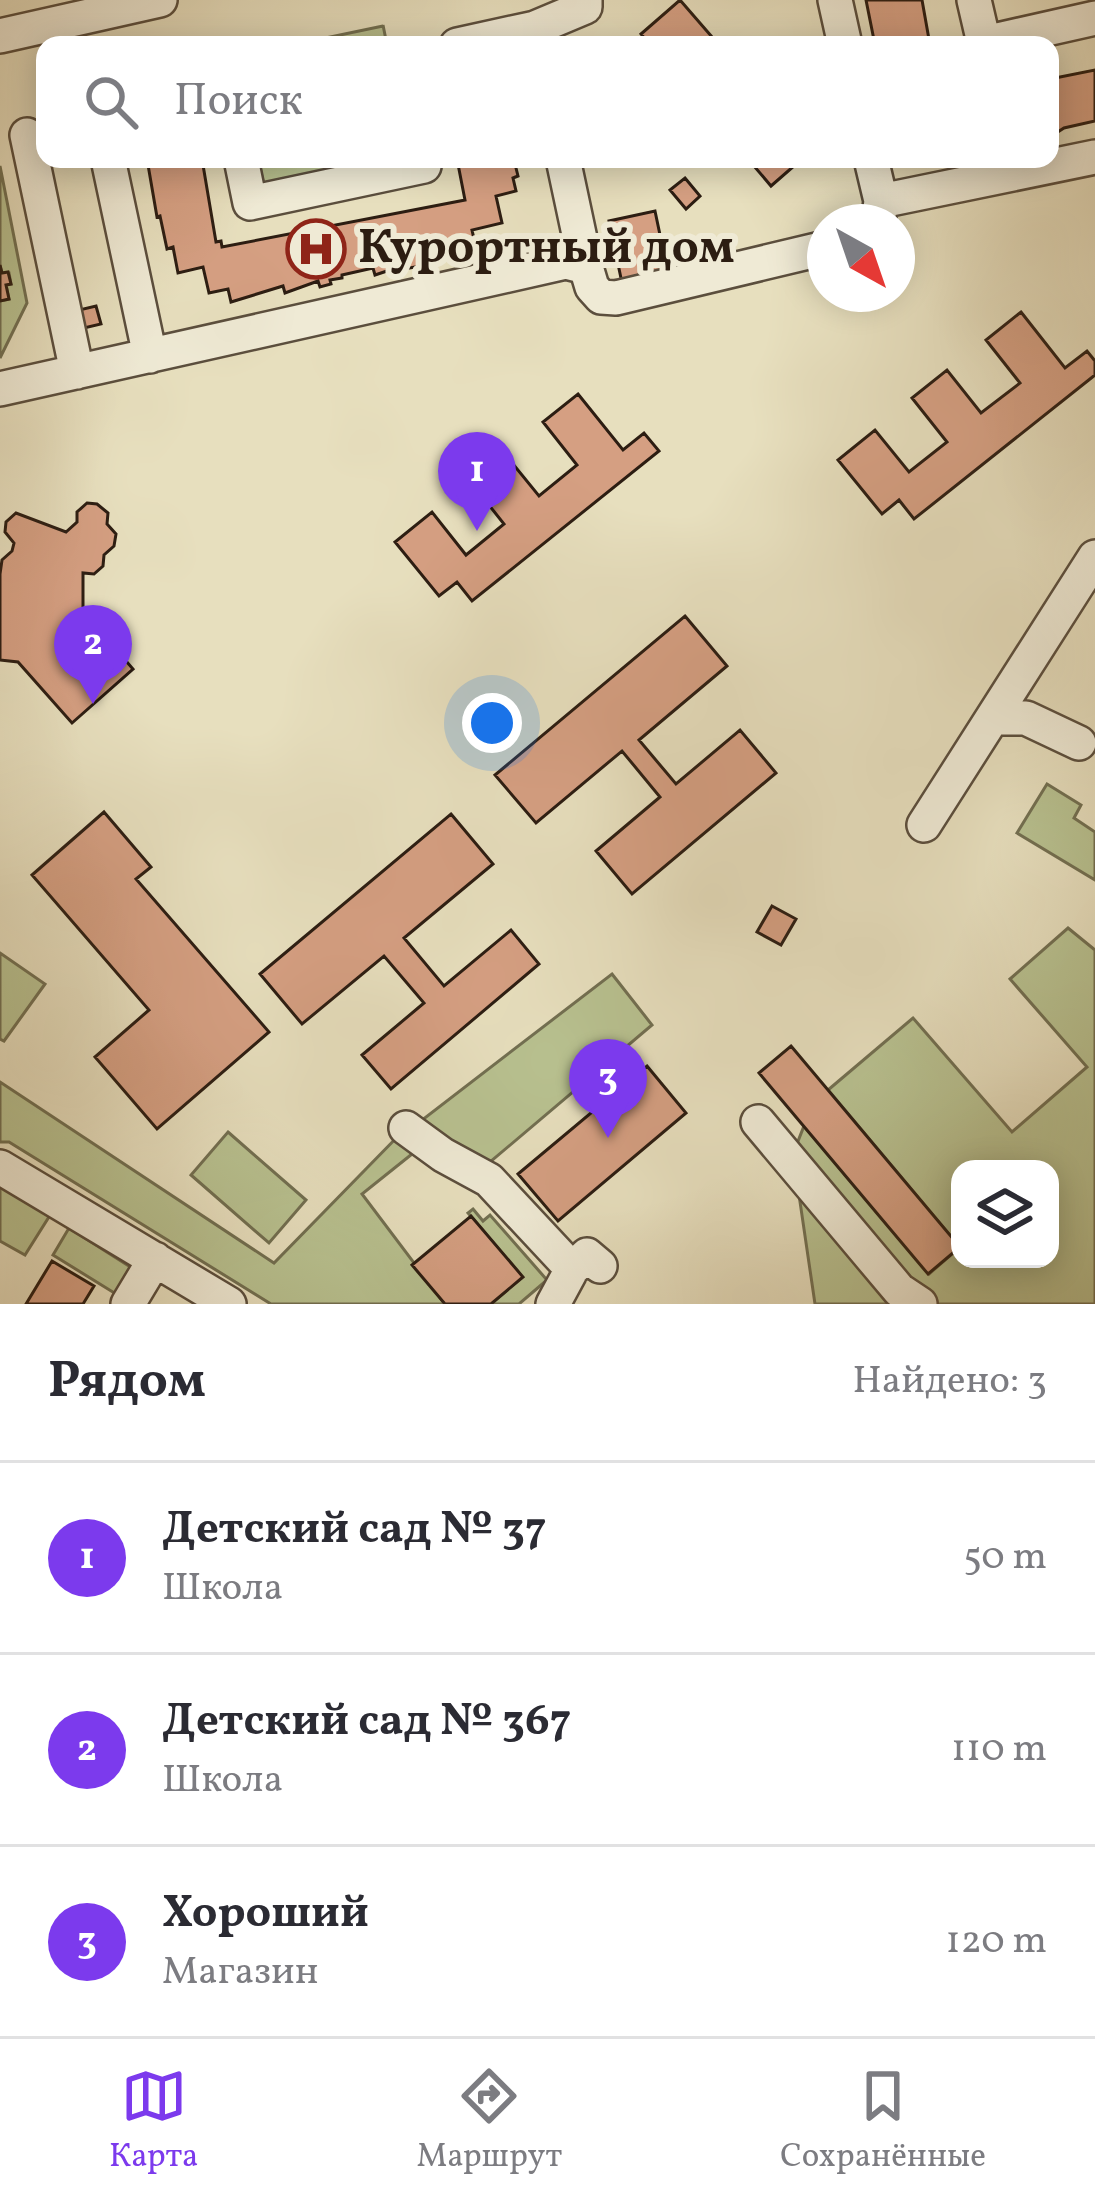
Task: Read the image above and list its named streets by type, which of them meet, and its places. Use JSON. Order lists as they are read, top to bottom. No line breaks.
{"places":{"hospital":["Курортный дом"]},"north":"bottom right","page":{"search":"Поиск","pins":["1","2","3"],"heading":["Рядом","Найдено: 3"],"list":[{"mark":"1","name":"Детский сад № 37","note":"Школа","value":"50 m"},{"mark":"2","name":"Детский сад № 367","note":"Школа","value":"110 m"},{"mark":"3","name":"Хороший","note":"Магазин","value":"120 m"}],"nav":["Карта","Маршрут","Сохранённые"]}}
